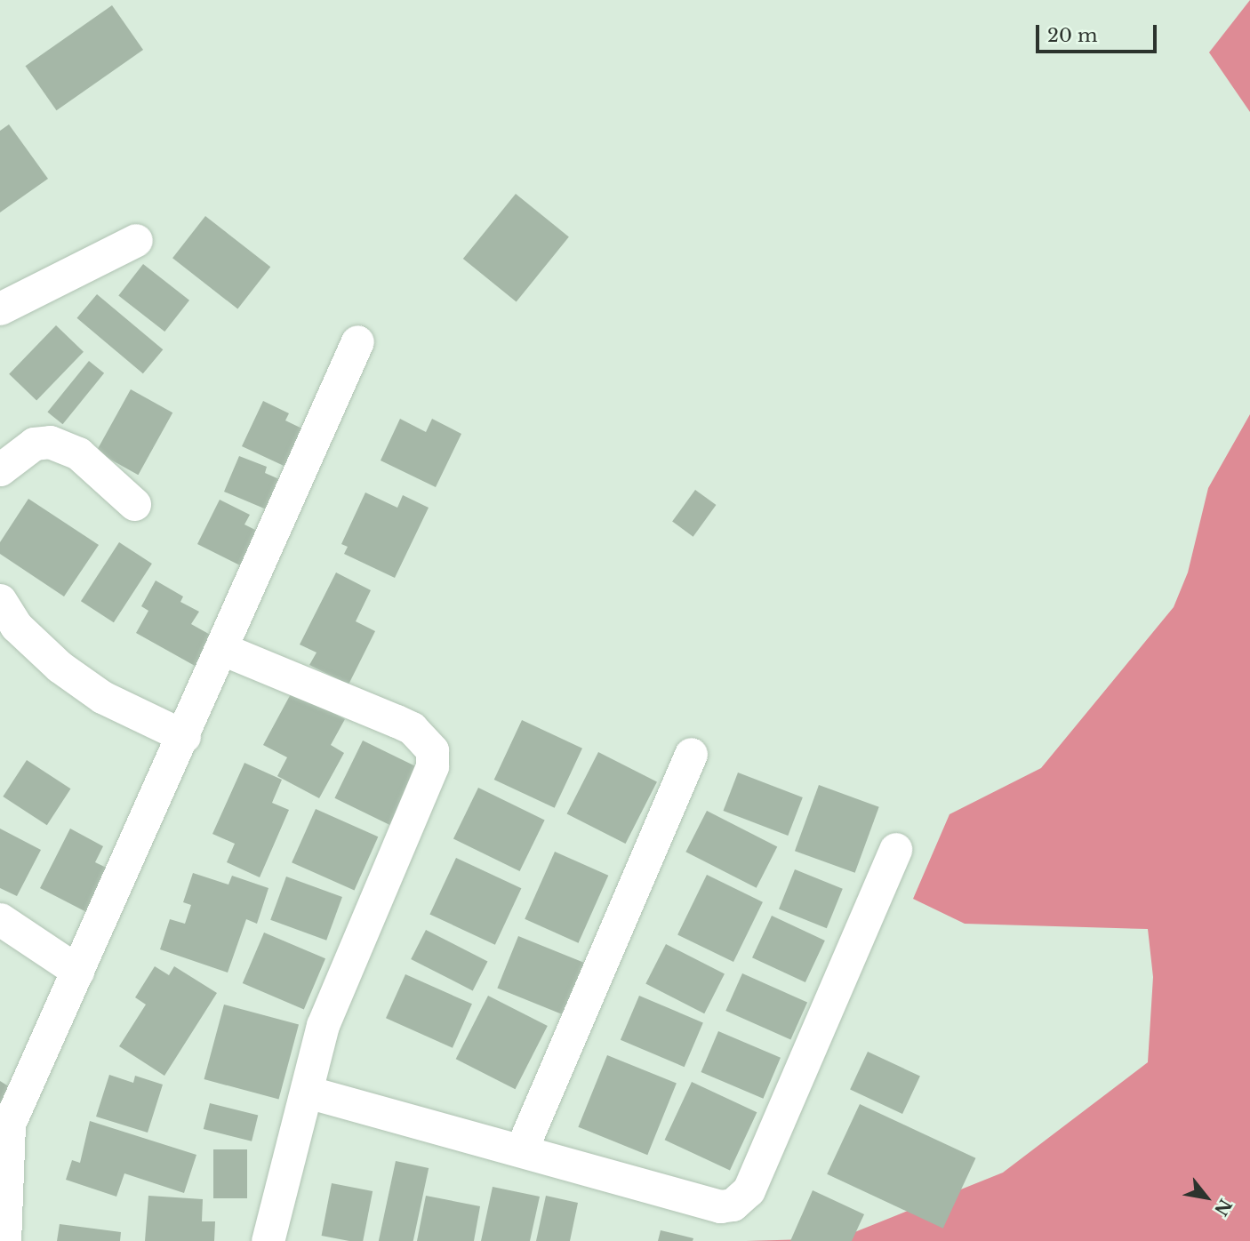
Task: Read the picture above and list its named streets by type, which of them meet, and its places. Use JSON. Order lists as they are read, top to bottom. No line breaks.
{"scale_bar":"20 m","north":"bottom right"}
